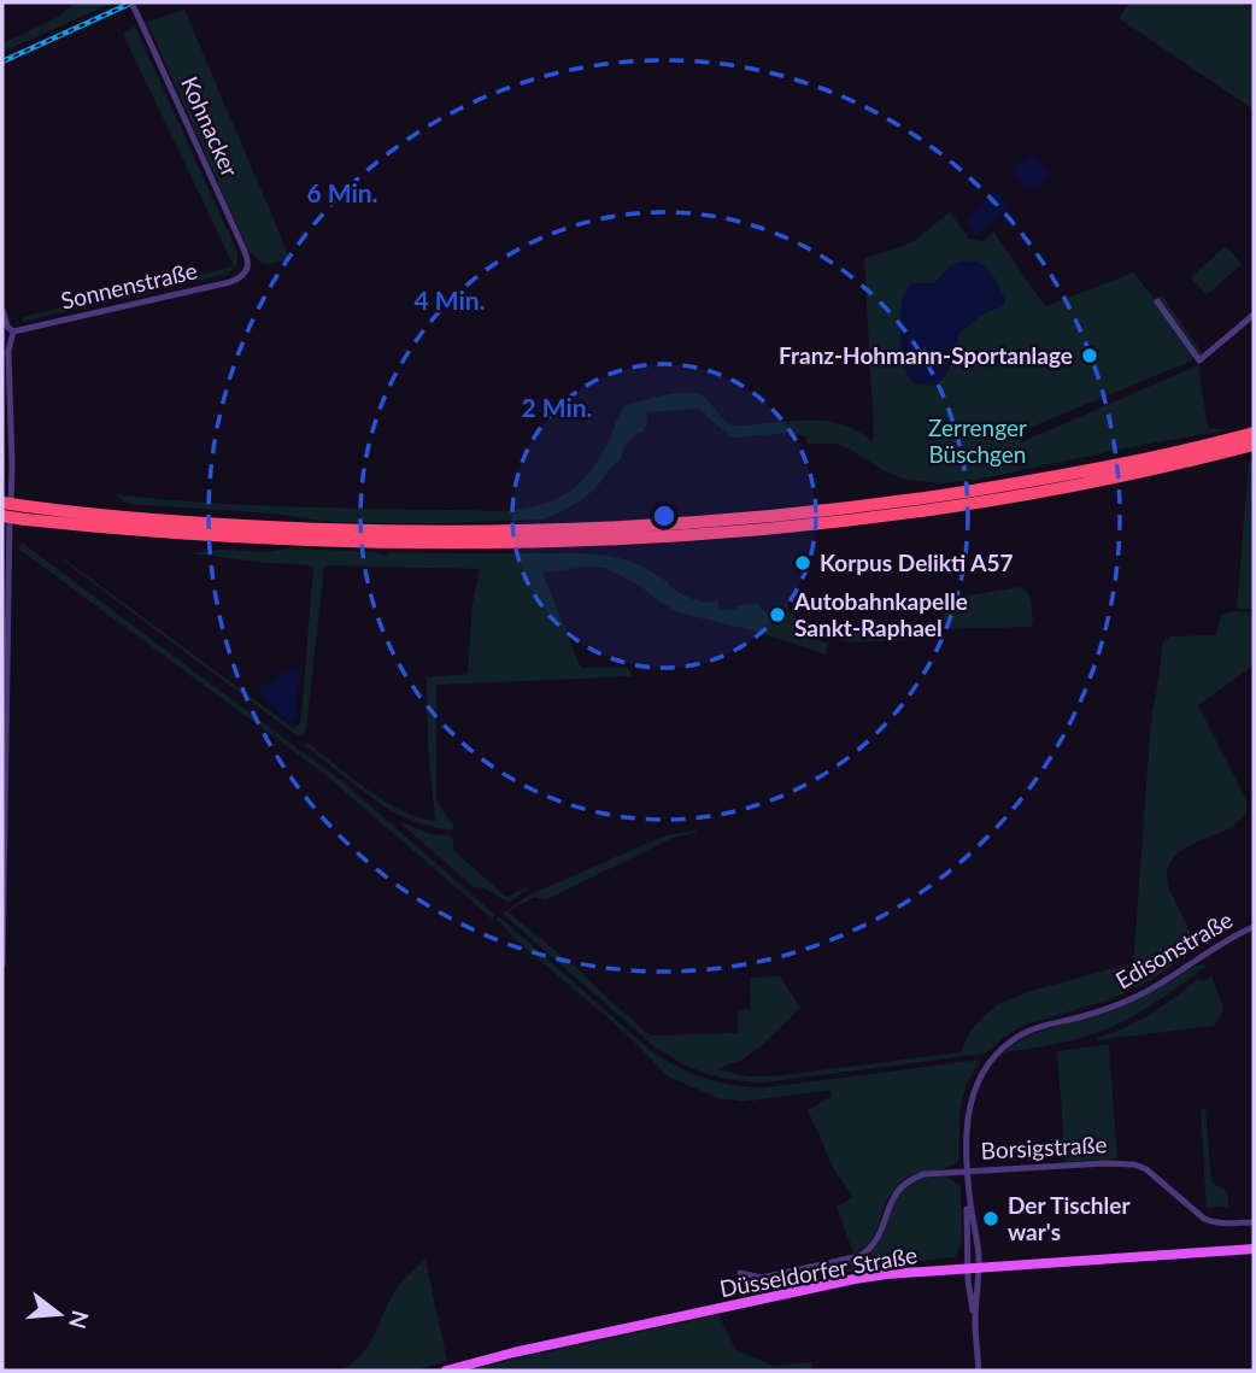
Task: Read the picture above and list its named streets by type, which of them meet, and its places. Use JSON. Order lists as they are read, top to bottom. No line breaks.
{"streets":{"main road":["Düsseldorfer Straße"],"street":["Kohnacker","Sonnenstraße","Edisonstraße","Borsigstraße"]},"crossings":[["Kohnacker","Sonnenstraße"],["Edisonstraße","Borsigstraße"],["Edisonstraße","Düsseldorfer Straße"]],"parks":["Zerrenger Büschgen"],"places":["Franz-Hohmann-Sportanlage","Korpus Delikti A57","Autobahnkapelle Sankt-Raphael","Der Tischler war's"],"north":"right","rings":["6 Min.","4 Min.","2 Min."]}
